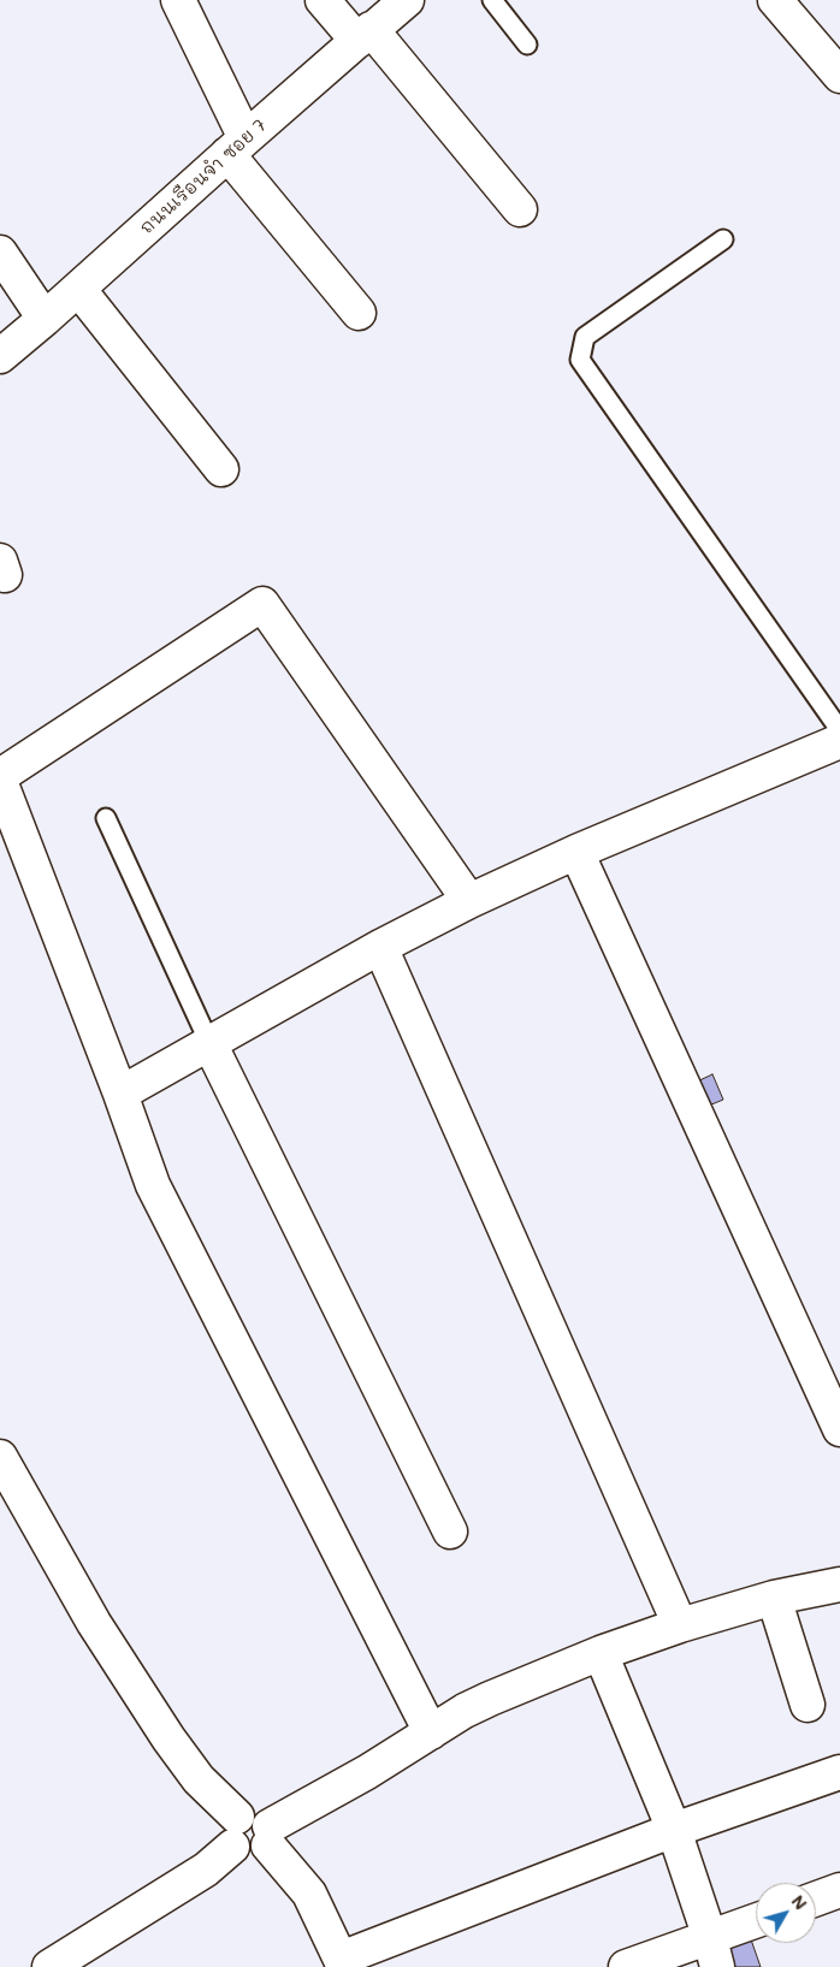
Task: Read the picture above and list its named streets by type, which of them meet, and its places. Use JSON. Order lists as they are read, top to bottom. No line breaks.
{"streets":{"street":["ถนนเรือนจำ ซอย 7"]},"north":"top right"}
